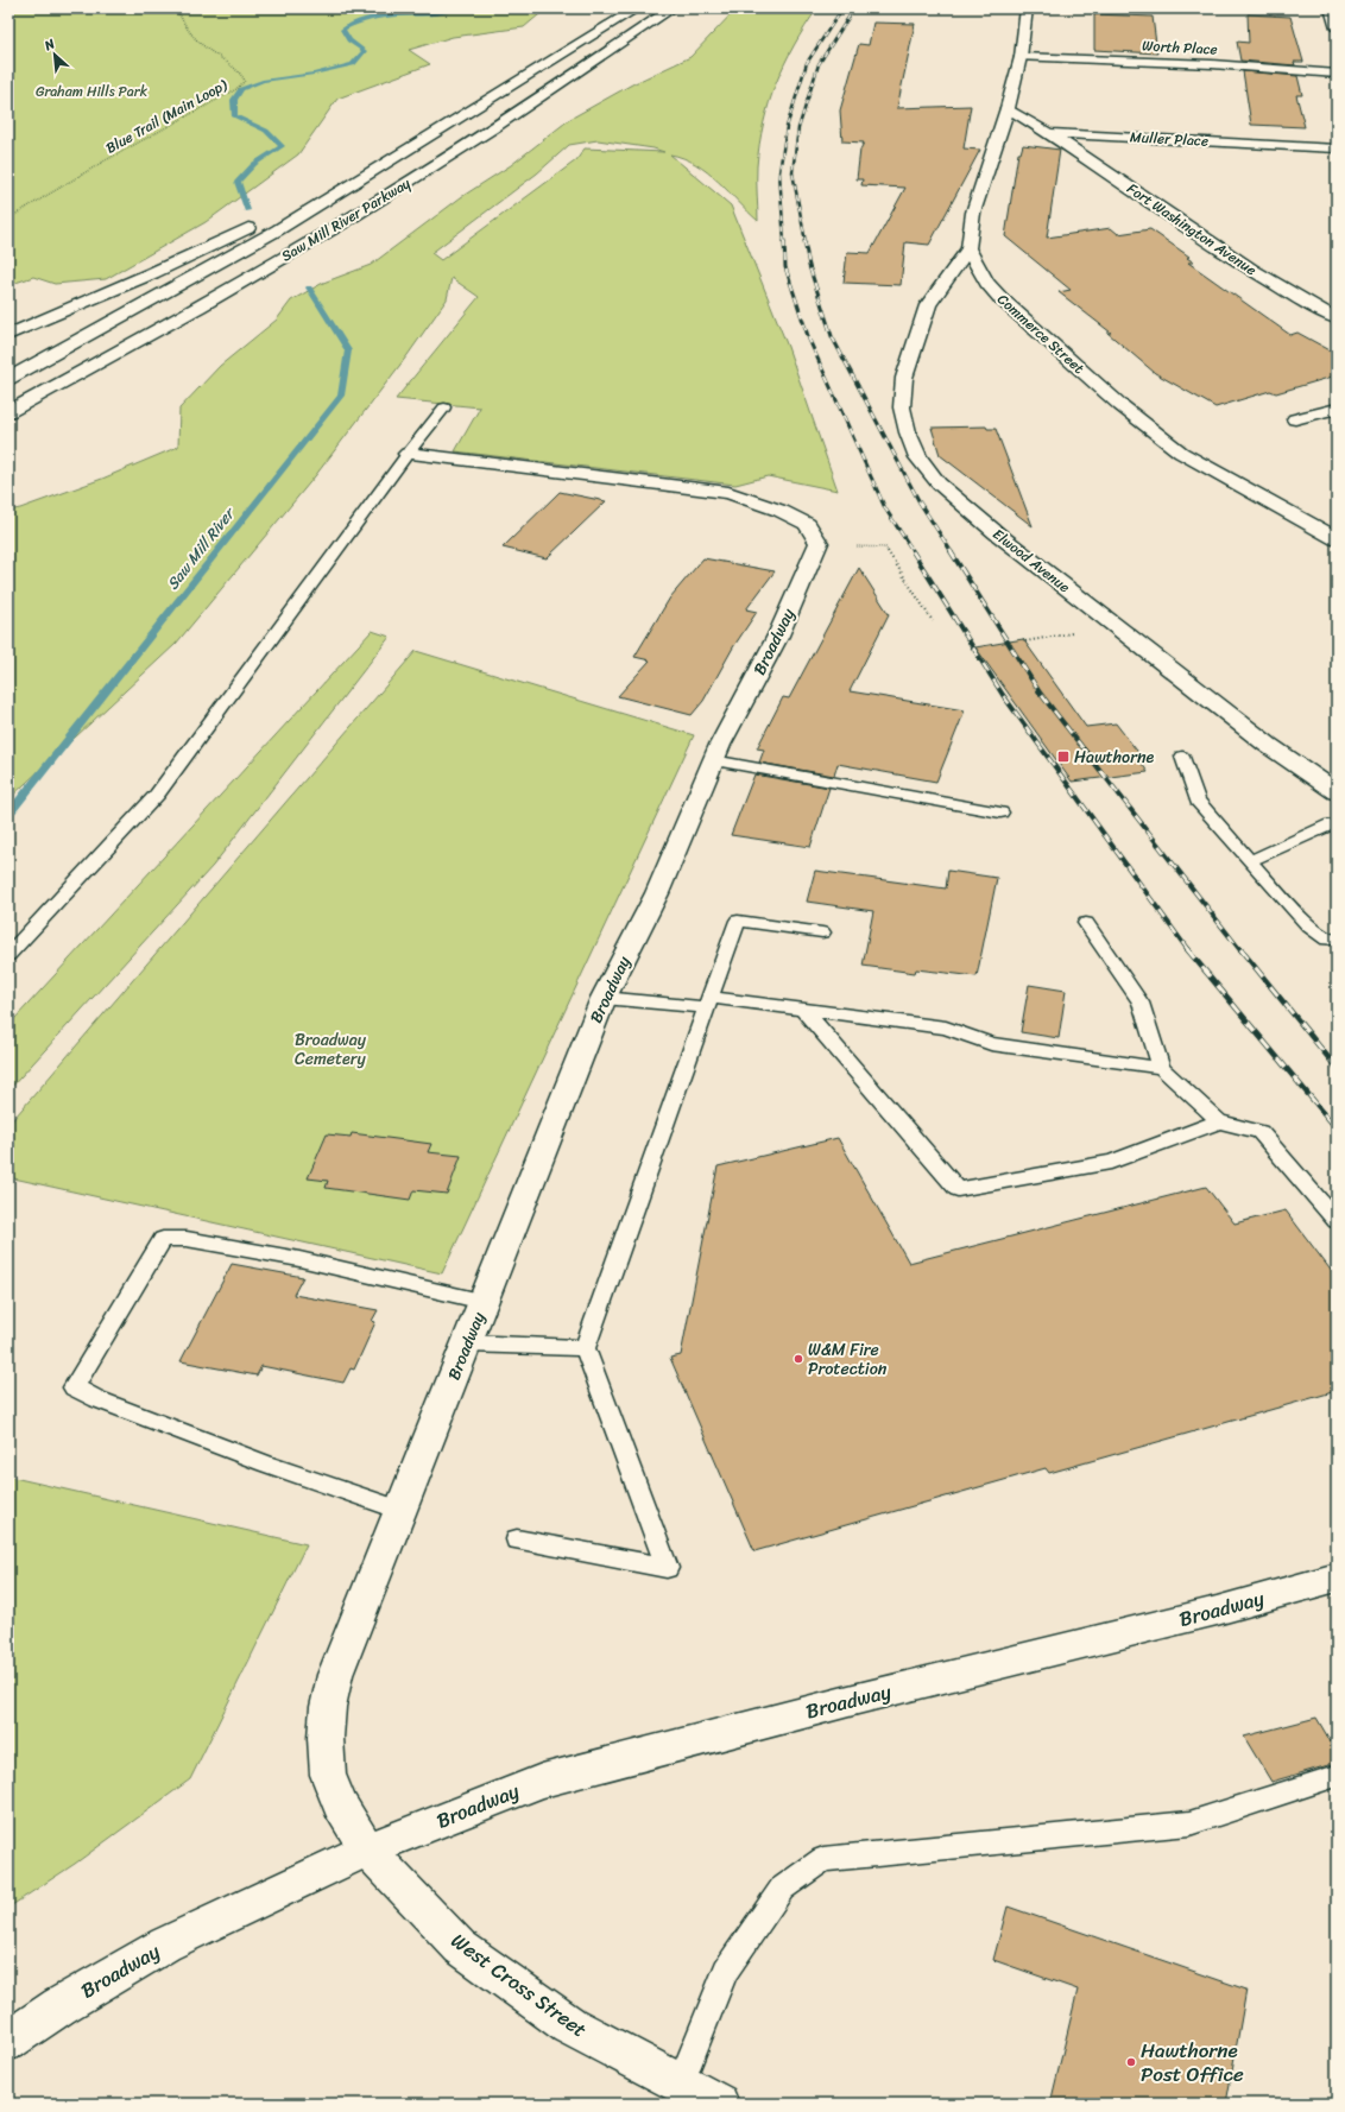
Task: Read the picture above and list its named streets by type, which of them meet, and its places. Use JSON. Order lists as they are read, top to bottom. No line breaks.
{"streets":{"main road":["Worth Place","Muller Place","Saw Mill River Parkway","Fort Washington Avenue","Commerce Street","Elwood Avenue","Broadway","West Cross Street"],"path":["Blue Trail (Main Loop)"]},"crossings":[["Muller Place","Fort Washington Avenue"],["Commerce Street","Elwood Avenue"],["Broadway","West Cross Street"]],"water":["Saw Mill River"],"parks":["Graham Hills Park","Broadway Cemetery"],"places":{"transit":["Hawthorne"],"other":["W&M Fire Protection","Hawthorne Post Office"]},"north":"top left"}
